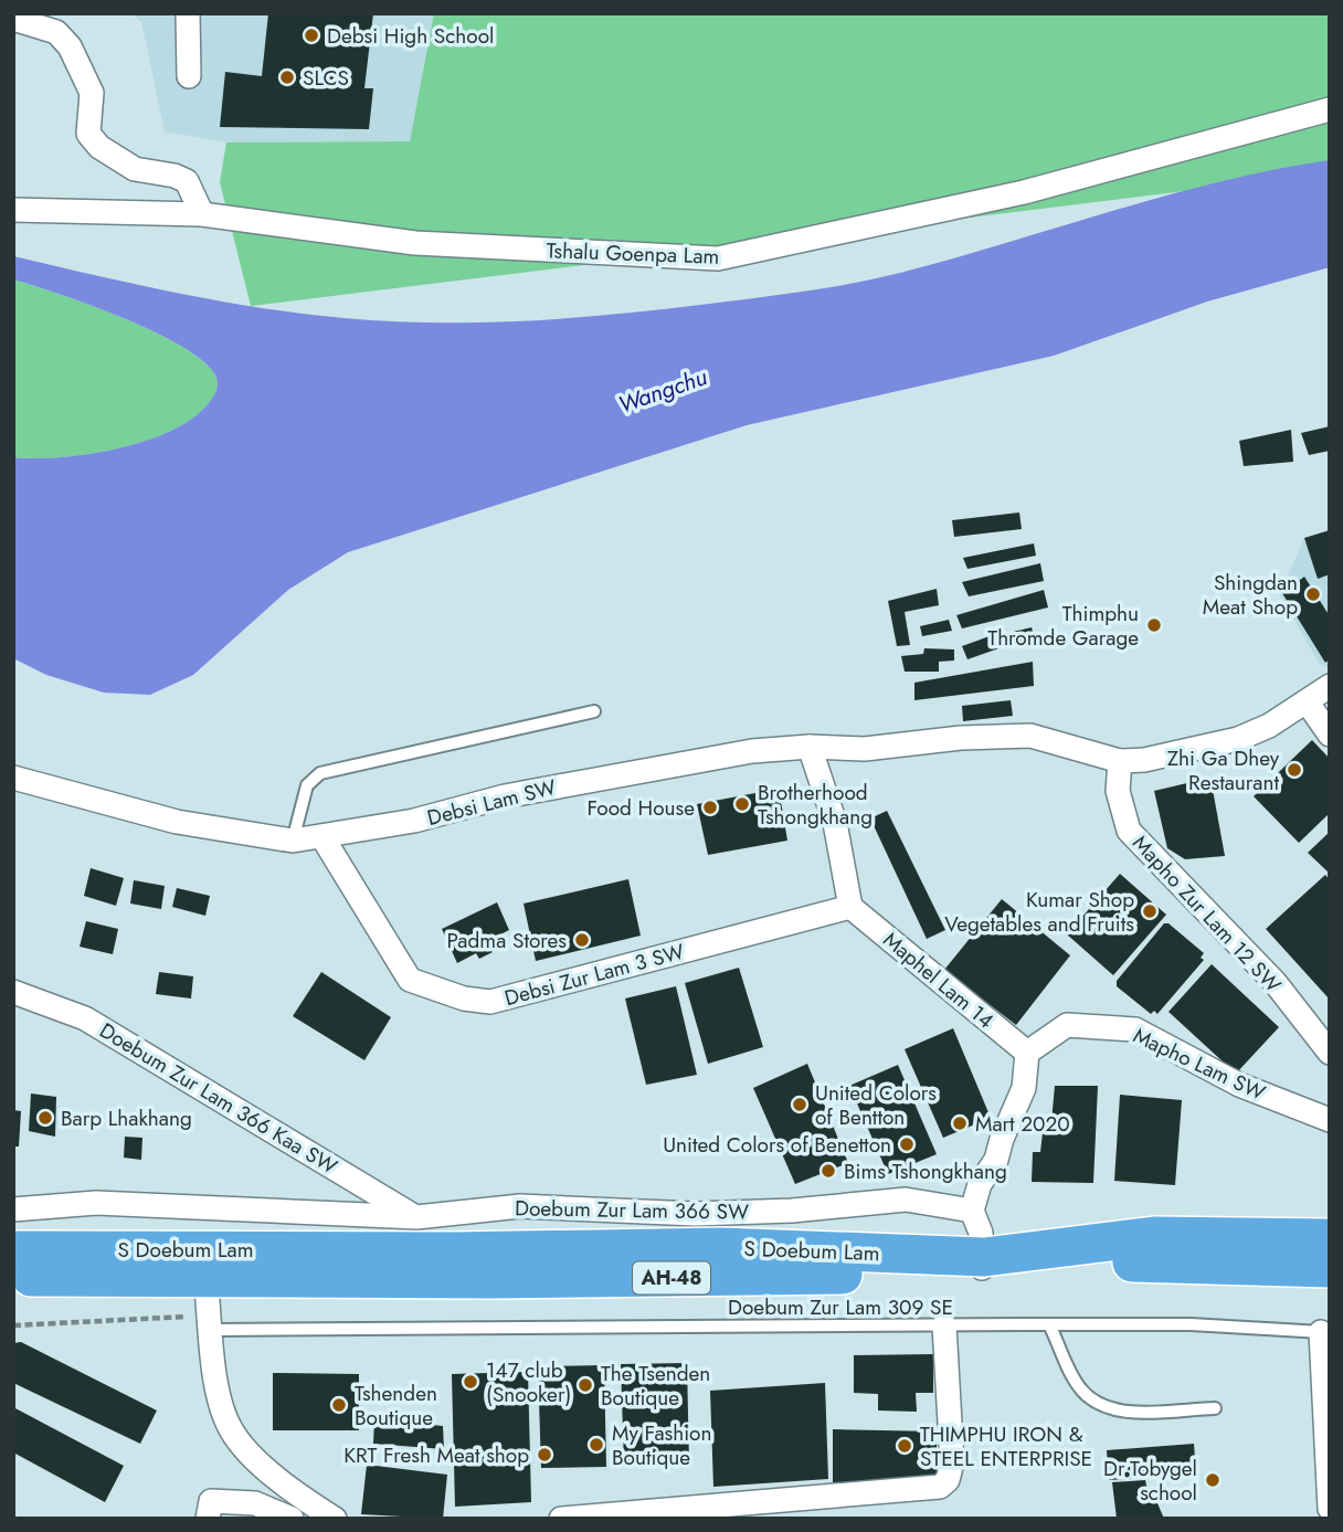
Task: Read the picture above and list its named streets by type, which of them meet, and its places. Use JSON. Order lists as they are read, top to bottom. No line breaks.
{"streets":{"highway":["S Doebum Lam","AH-48"],"street":["Tshalu Goenpa Lam","Debsi Lam SW","Mapho Zur Lam 12 SW","Debsi Zur Lam 3 SW","Maphel Lam 14","Mapho Lam SW","Doebum Zur Lam 366 Kaa SW","Doebum Zur Lam 366 SW"],"lane":["Doebum Zur Lam 309 SE"]},"crossings":[["Debsi Lam SW","Mapho Zur Lam 12 SW"],["Debsi Lam SW","Debsi Zur Lam 3 SW"],["Debsi Zur Lam 3 SW","Maphel Lam 14"],["Maphel Lam 14","Mapho Lam SW"],["Doebum Zur Lam 366 Kaa SW","Doebum Zur Lam 366 SW"]],"water":["Wangchu"],"places":["Debsi High School","SLCS","Shingdan Meat Shop","Thimphu Thromde Garage","Zhi Ga Dhey Restaurant","Brotherhood Tshongkhang","Food House","Kumar Shop Vegetables and Fruits","Padma Stores","United Colors of Bentton","Barp Lhakhang","Mart 2020","United Colors of Benetton","Bims Tshongkhang","147 club (Snooker)","The Tsenden Boutique","Tshenden Boutique","My Fashion Boutique","THIMPHU IRON & STEEL ENTERPRISE","KRT Fresh Meat shop","Dr.Tobygel school"]}
